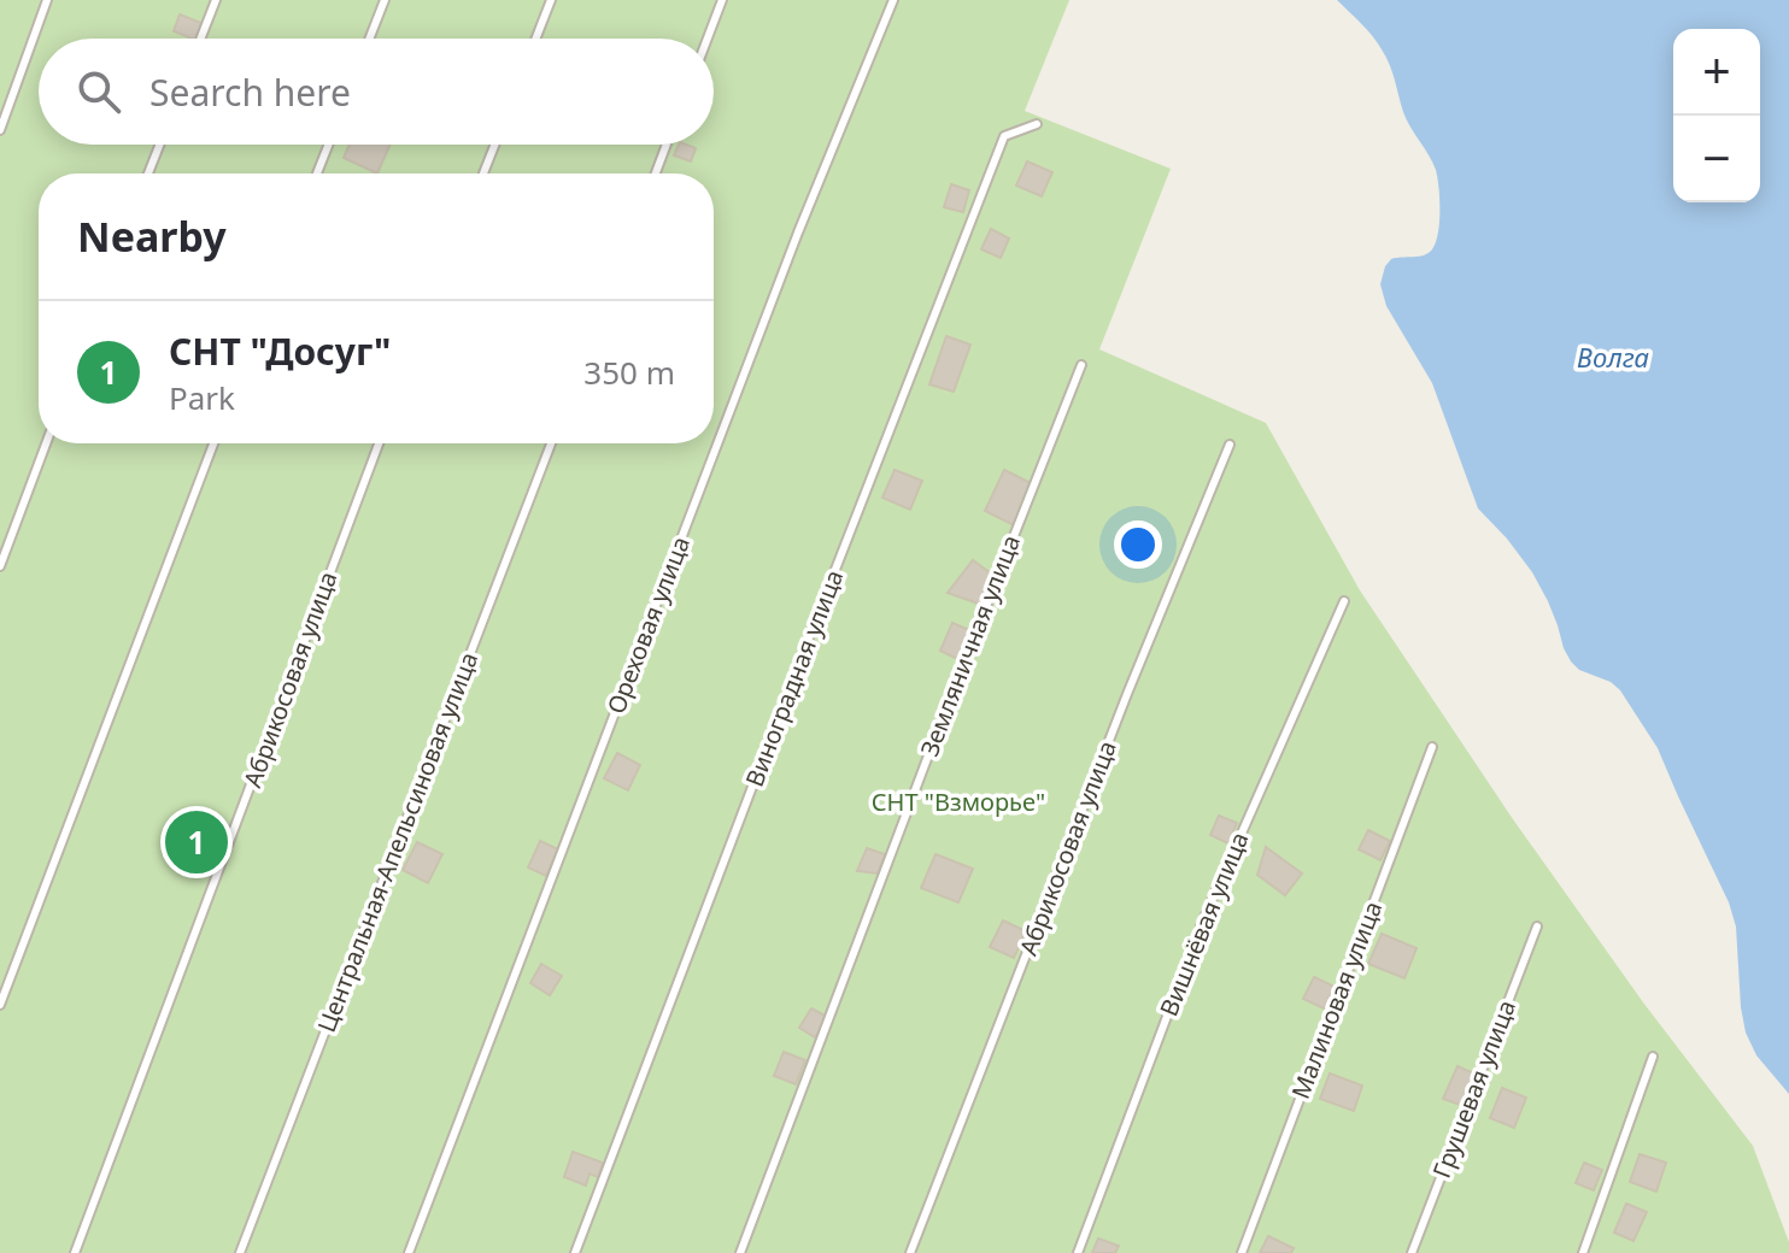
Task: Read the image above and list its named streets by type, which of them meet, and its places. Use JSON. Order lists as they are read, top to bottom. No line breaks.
{"streets":{"lane":["Ореховая улица","Земляничная улица","Виноградная улица","Абрикосовая улица","Центральная-Апельсиновая улица","Вишнёвая улица","Малиновая улица","Грушевая улица"]},"water":["Волга"],"parks":["СНТ \"Взморье\""],"page":{"map_buttons":["+","−"],"search":"Search here","heading":"Nearby","list":[{"mark":"1","name":"СНТ \"Досуг\"","note":"Park","value":"350 m"}],"pins":"1"}}
